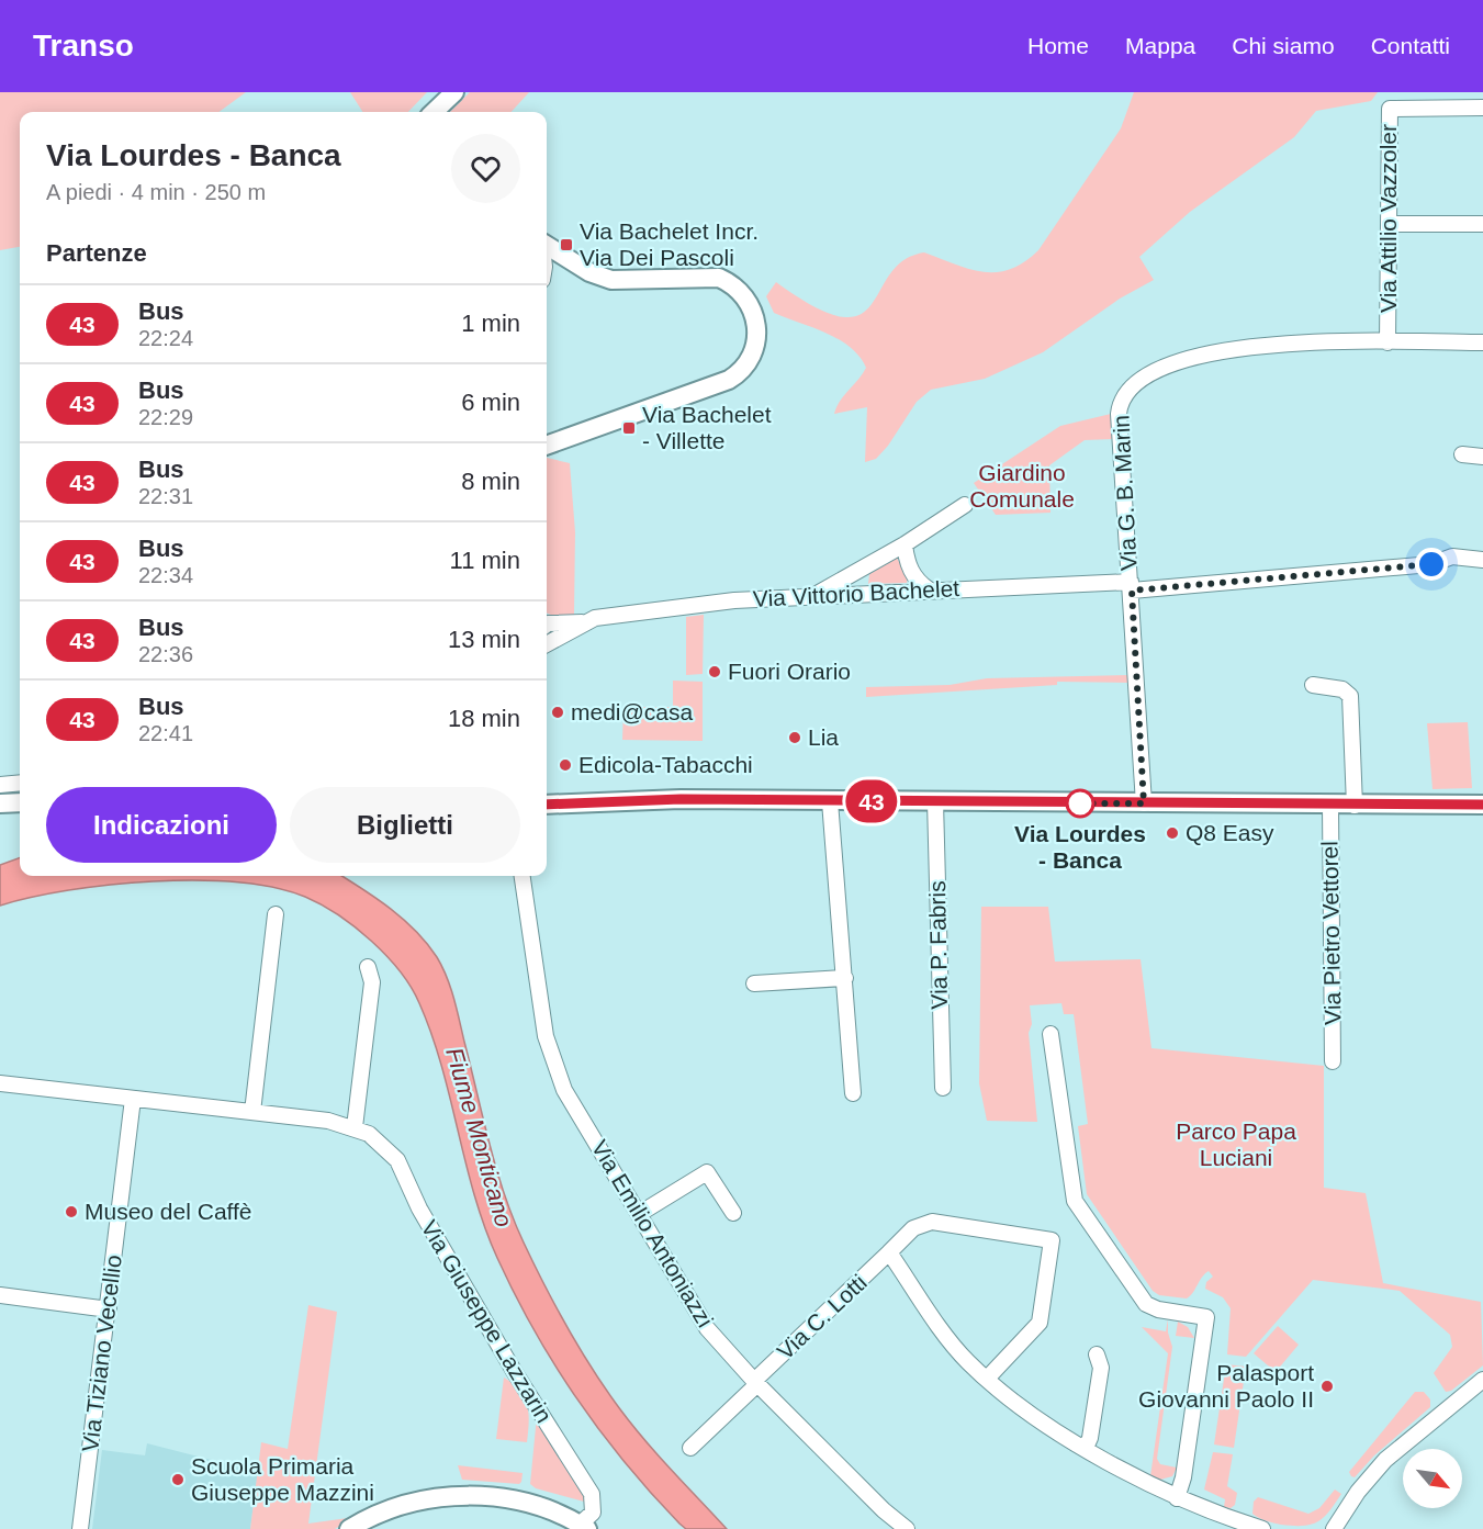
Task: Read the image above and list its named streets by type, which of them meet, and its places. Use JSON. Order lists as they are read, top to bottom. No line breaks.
{"streets":{"street":["Via Attilio Vazzoler","Via G. B. Marin","Via Vittorio Bachelet","Via Pietro Vettorel","Via P. Fabris","Via Emilio Antoniazzi","Via C. Lotti","Via Giuseppe Lazzarin","Via Tiziano Vecellio"]},"crossings":[["Via Attilio Vazzoler","Via G. B. Marin"],["Via G. B. Marin","Via Vittorio Bachelet"],["Via Emilio Antoniazzi","Via C. Lotti"],["Via Giuseppe Lazzarin","Via Tiziano Vecellio"]],"water":["Fiume Monticano"],"parks":["Giardino Comunale","Parco Papa Luciani"],"places":{"transit":["Via Bachelet Incr. Via Dei Pascoli","Via Bachelet - Villette"],"other":["Fuori Orario","medi@casa","Lia","Edicola-Tabacchi","Via Lourdes - Banca","Q8 Easy","Museo del Caffè","Palasport Giovanni Paolo II","Scuola Primaria Giuseppe Mazzini"]},"lines":["bus line 43"],"north":"bottom right","page":{"header":"Transo","nav":["Home","Mappa","Chi siamo","Contatti"],"on_map":"43","heading":[["Via Lourdes - Banca","A piedi · 4 min · 250 m"],"Partenze"],"list":[{"mark":"43","name":"Bus","note":"22:24","value":"1 min"},{"mark":"43","name":"Bus","note":"22:29","value":"6 min"},{"mark":"43","name":"Bus","note":"22:31","value":"8 min"},{"mark":"43","name":"Bus","note":"22:34","value":"11 min"},{"mark":"43","name":"Bus","note":"22:36","value":"13 min"},{"mark":"43","name":"Bus","note":"22:41","value":"18 min"}],"buttons":["Indicazioni","Biglietti"]}}
